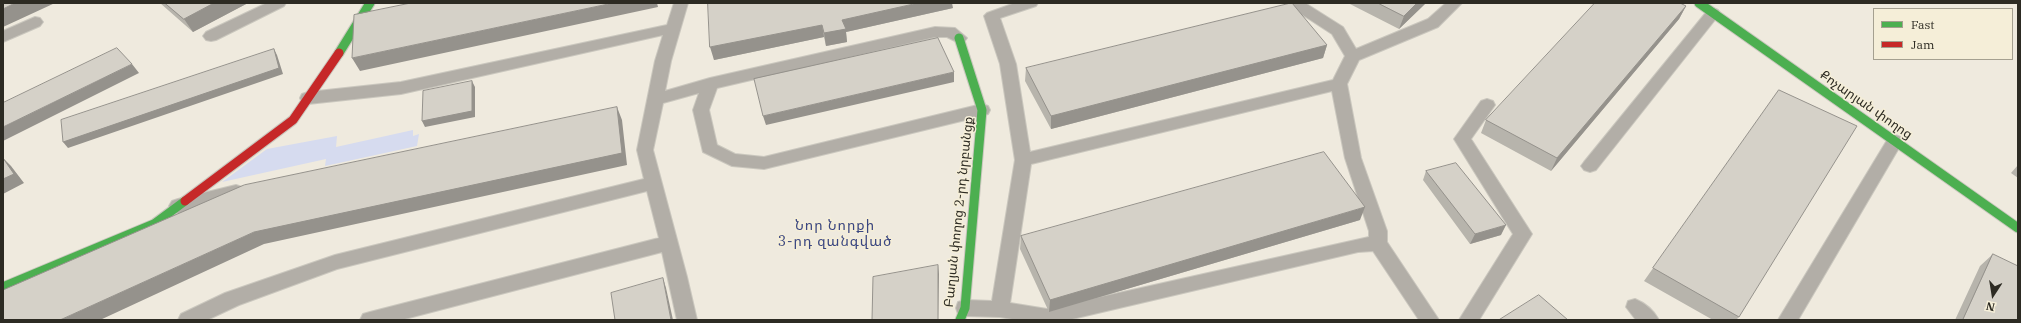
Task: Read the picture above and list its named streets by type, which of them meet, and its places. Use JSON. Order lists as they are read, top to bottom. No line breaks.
{"streets":{"street":["Քոչարյան փողոց","Բաղյան փողոց 2-րդ նրբանցք"]},"districts":["Նոր Նորքի 3-րդ զանգված"],"legend":["Fast","Jam"],"north":"bottom"}
